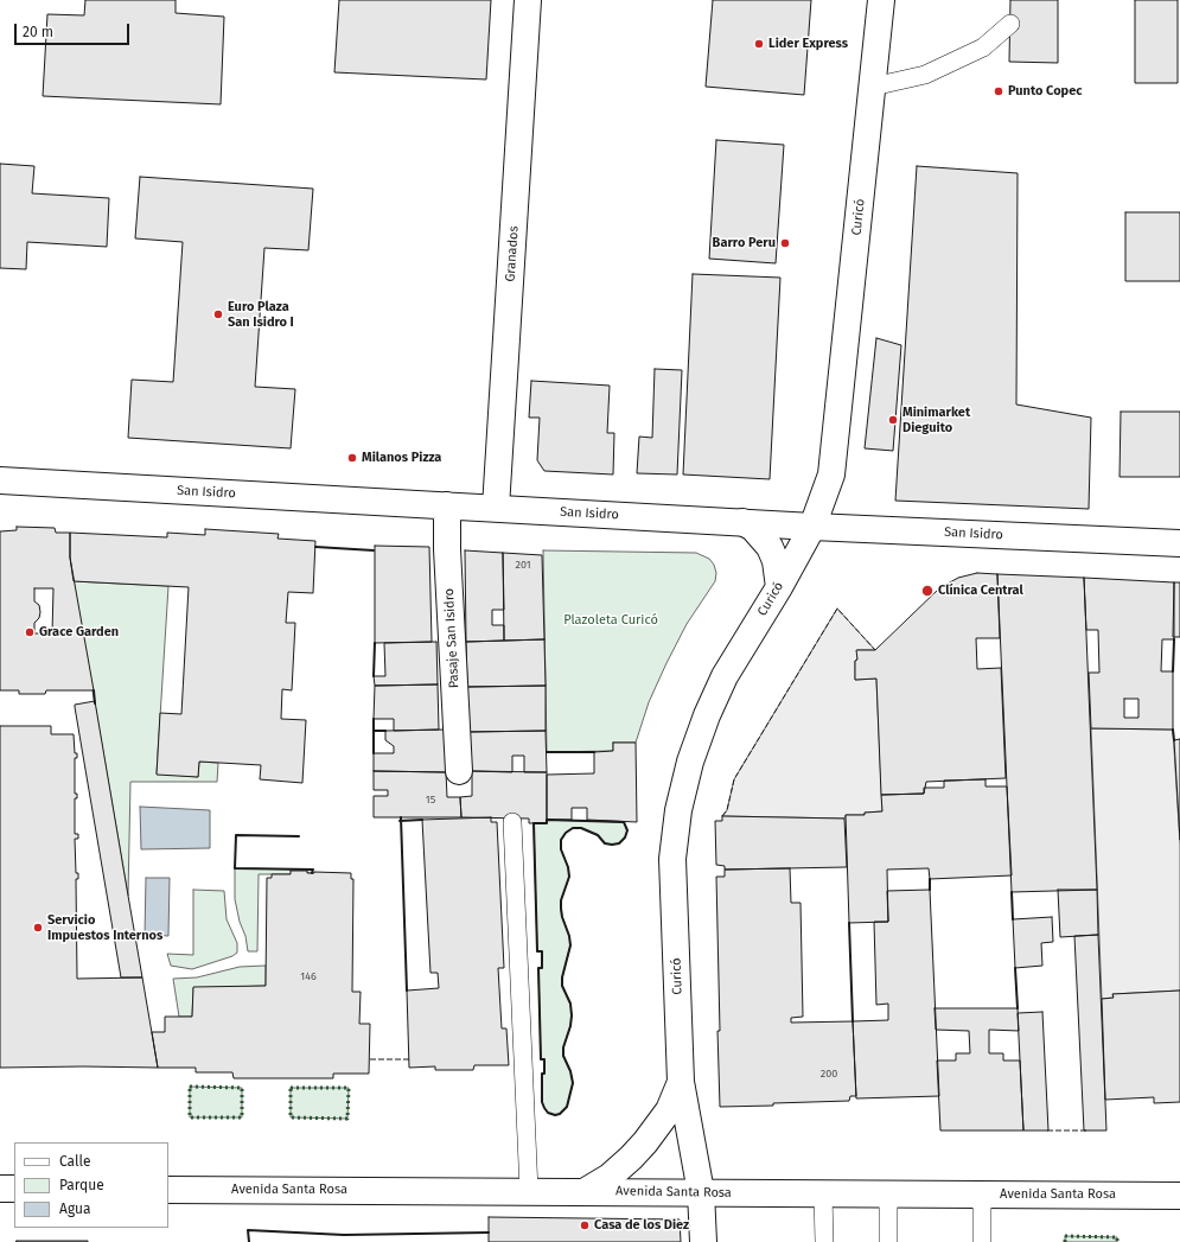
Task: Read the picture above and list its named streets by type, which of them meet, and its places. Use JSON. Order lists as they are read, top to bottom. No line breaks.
{"streets":{"main road":["Curicó","Granados","San Isidro","Pasaje San Isidro","Avenida Santa Rosa"]},"crossings":[["Curicó","San Isidro"],["Curicó","Avenida Santa Rosa"],["Granados","San Isidro"],["San Isidro","Pasaje San Isidro"]],"parks":["Plazoleta Curicó"],"places":["Lider Express","Punto Copec","Barro Peru","Euro Plaza San Isidro I","Minimarket Dieguito","Milanos Pizza","Clínica Central","Grace Garden","Servicio Impuestos Internos","Casa de los Diez"],"house_numbers":["201","15","146","200"],"legend":["Calle","Parque","Agua"],"scale_bar":"20 m"}
